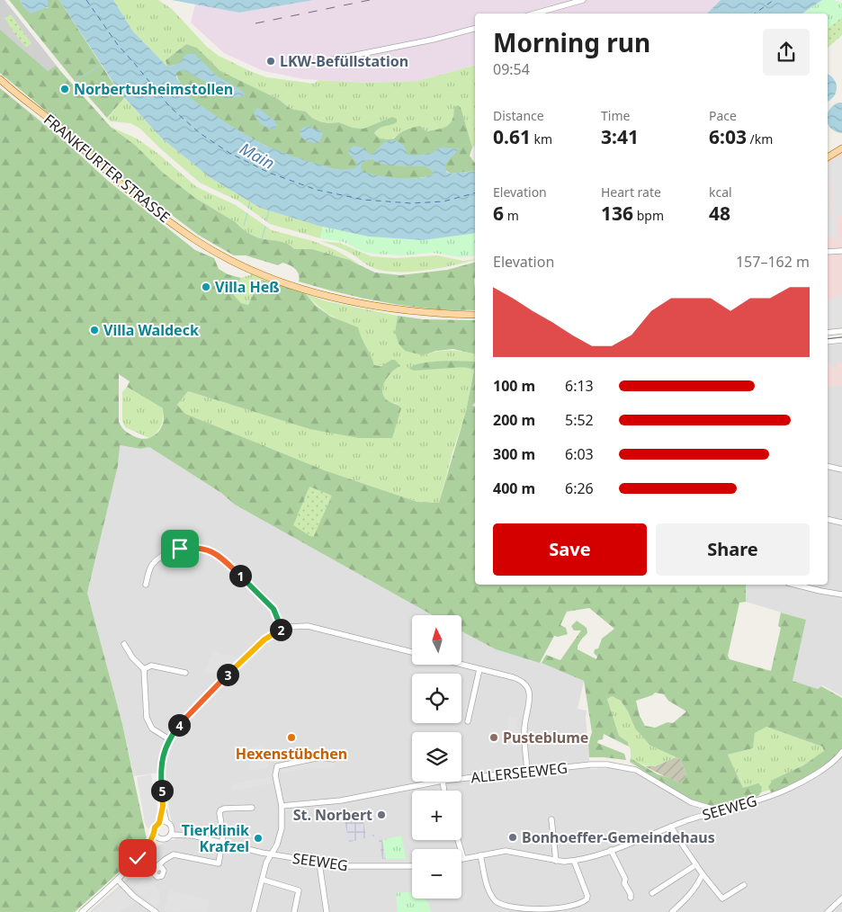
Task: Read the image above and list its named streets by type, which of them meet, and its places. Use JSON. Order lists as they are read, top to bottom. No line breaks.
{"streets":{"main road":["FRANKFURTER STRASSE"],"street":["ALLERSEEWEG","SEEWEG"]},"crossings":[["ALLERSEEWEG","SEEWEG"]],"water":["Main"],"places":["LKW-Befüllstation","Norbertusheimstollen","Villa Heß","Villa Waldeck","Hexenstübchen","Pusteblume","St. Norbert","Bonhoeffer-Gemeindehaus","Tierklinik Krafzel"],"north":"top","page":{"heading":["Morning run","09:54"],"stats":[["Distance","0.61 km"],["Time","3:41"],["Pace","6:03 /km"],["Elevation","6 m"],["Heart rate","136 bpm"],["kcal","48"]],"chart":["Elevation","157–162 m"],"list":[{"name":"100 m","note":"6:13"},{"name":"200 m","note":"5:52"},{"name":"300 m","note":"6:03"},{"name":"400 m","note":"6:26"}],"buttons":["Save","Share"],"pins":["1","2","3","4","5"],"map_buttons":["+","−"]}}
